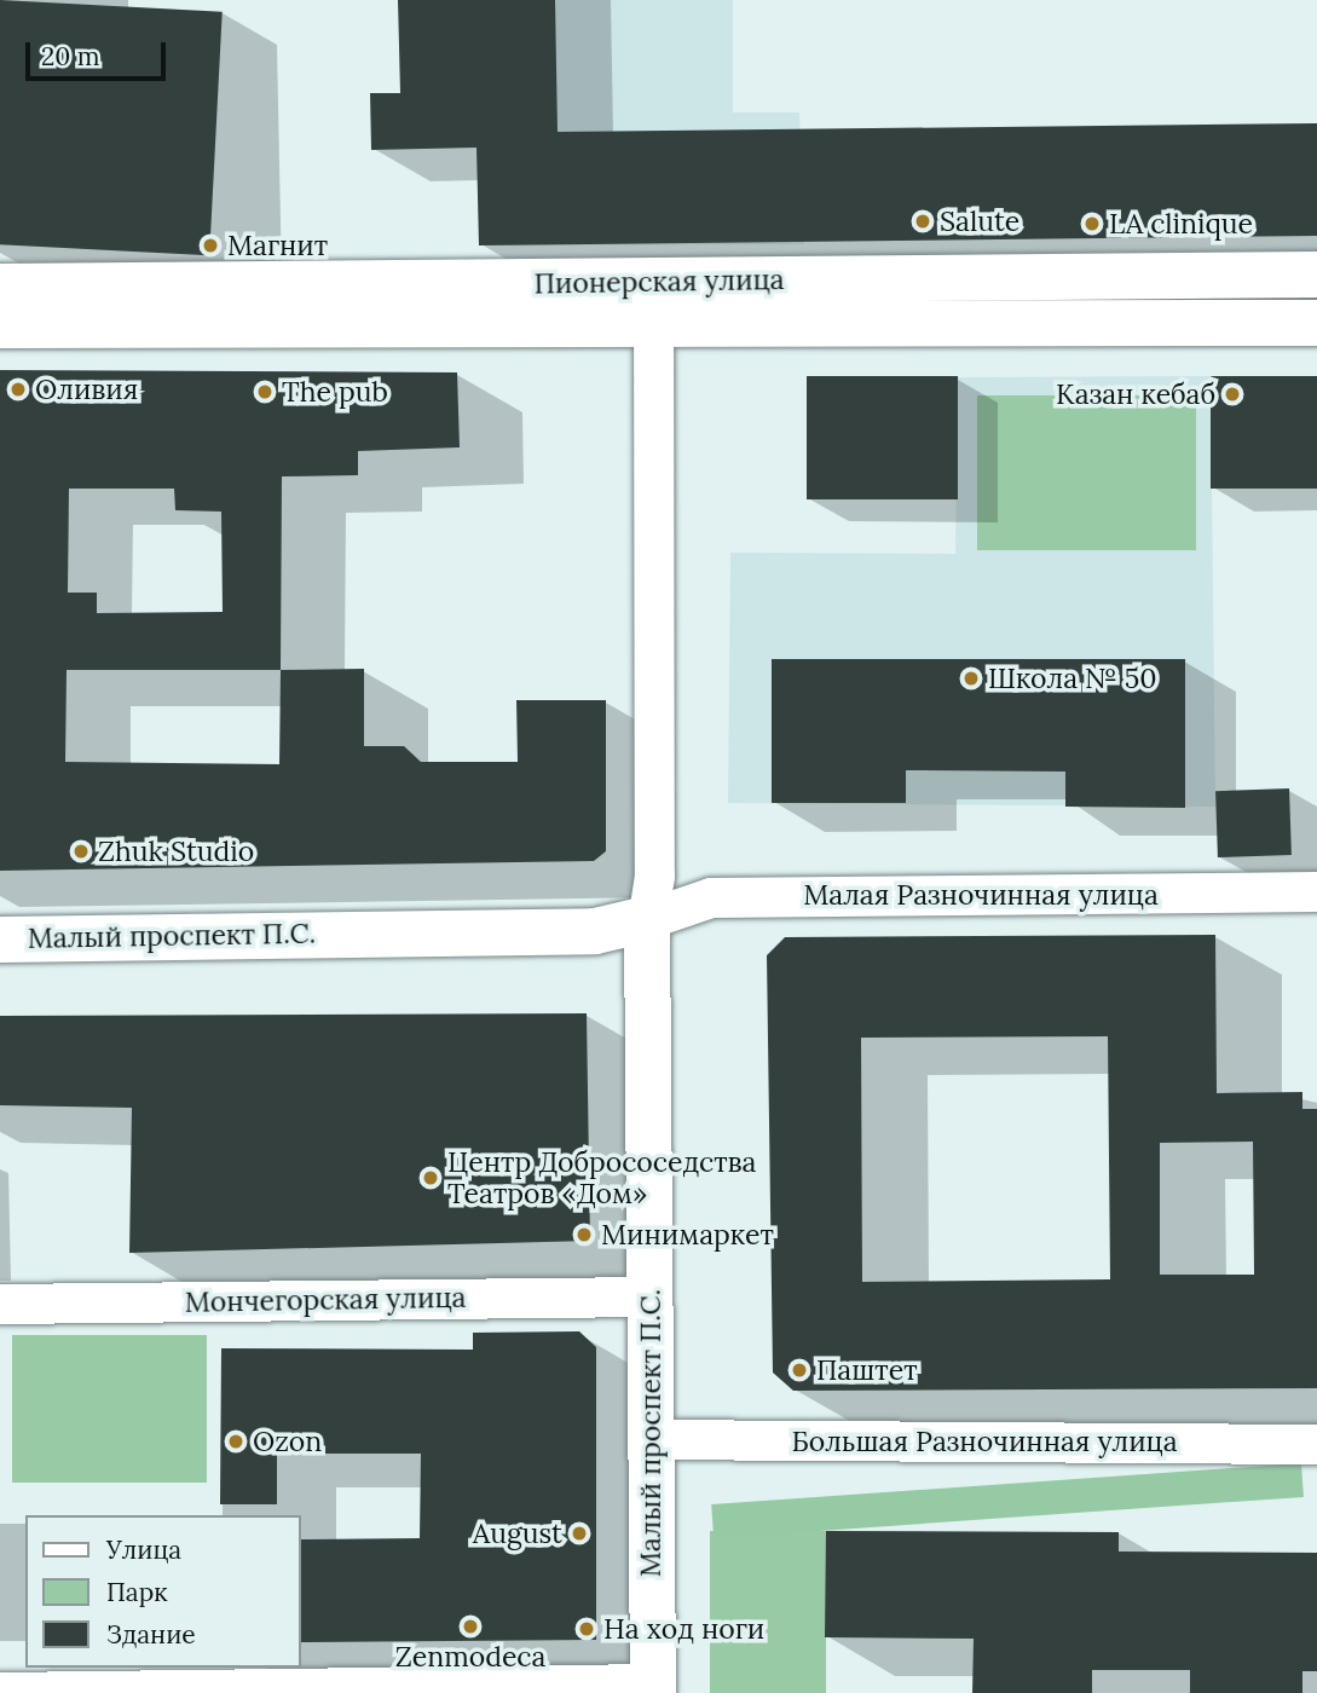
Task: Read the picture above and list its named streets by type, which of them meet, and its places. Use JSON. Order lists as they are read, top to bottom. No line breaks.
{"streets":{"street":["Пионерская улица","Малая Разночинная улица","Малый проспект П.С.","Мончегорская улица","Большая Разночинная улица"]},"crossings":[["Пионерская улица","Малый проспект П.С."],["Малая Разночинная улица","Малый проспект П.С."],["Малый проспект П.С.","Мончегорская улица"],["Малый проспект П.С.","Большая Разночинная улица"]],"places":["Salute","LA clinique","Магнит","Оливия","The pub","Казан кебаб","Школа № 50","Zhuk Studio","Центр Добрососедства Театров «Дом»","Минимаркет","Паштет","Ozon","August","Zenmodeca","На ход ноги"],"legend":["Улица","Парк","Здание"],"scale_bar":"20 m"}
